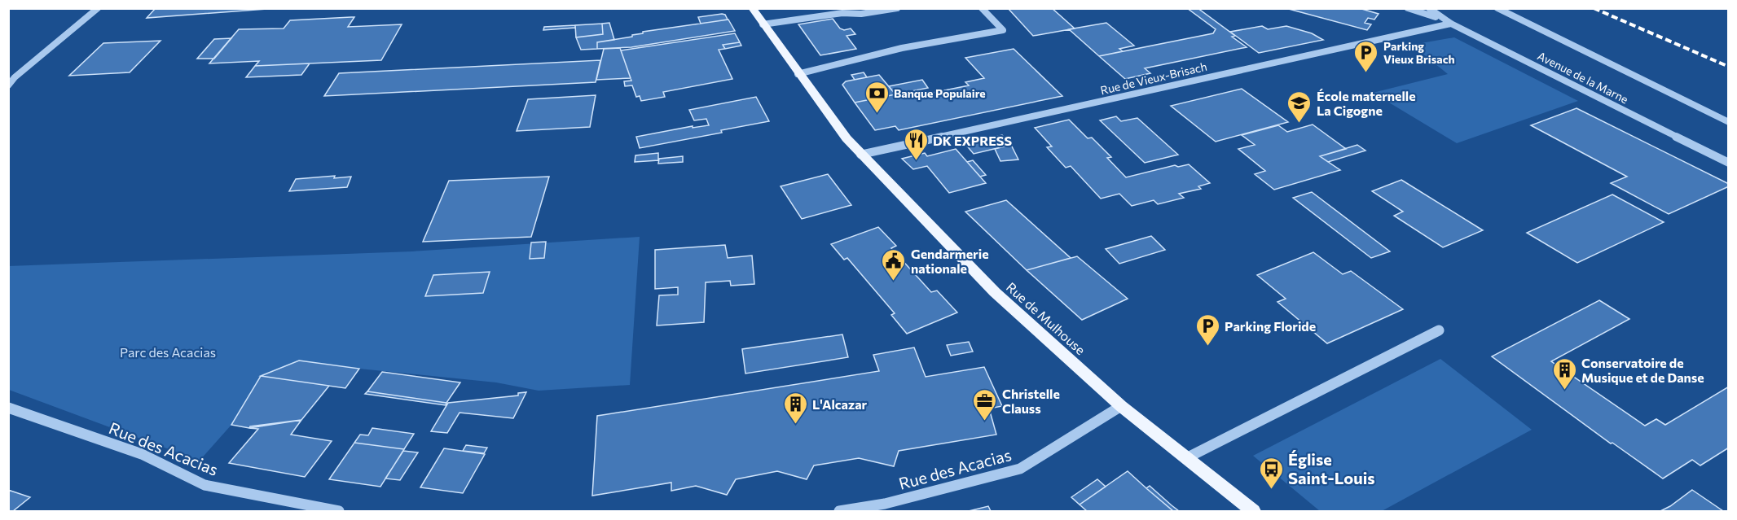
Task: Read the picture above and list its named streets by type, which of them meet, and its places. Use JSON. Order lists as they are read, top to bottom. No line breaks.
{"streets":{"main road":["Rue de Mulhouse"],"street":["Avenue de la Marne","Rue de Vieux-Brisach","Rue des Acacias"]},"crossings":[["Avenue de la Marne","Rue de Vieux-Brisach"],["Rue de Vieux-Brisach","Rue de Mulhouse"],["Rue de Mulhouse","Rue des Acacias"]],"parks":["Parc des Acacias"],"places":{"parking":["Parking Vieux Brisach","Parking Floride"],"bank":["Banque Populaire"],"school or university":["École maternelle La Cigogne"],"restaurant":["DK EXPRESS"],"public building":["Gendarmerie nationale"],"building":["Conservatoire de Musique et de Danse","L'Alcazar"],"office":["Christelle Clauss"],"bus stop":["Église Saint-Louis"]}}
